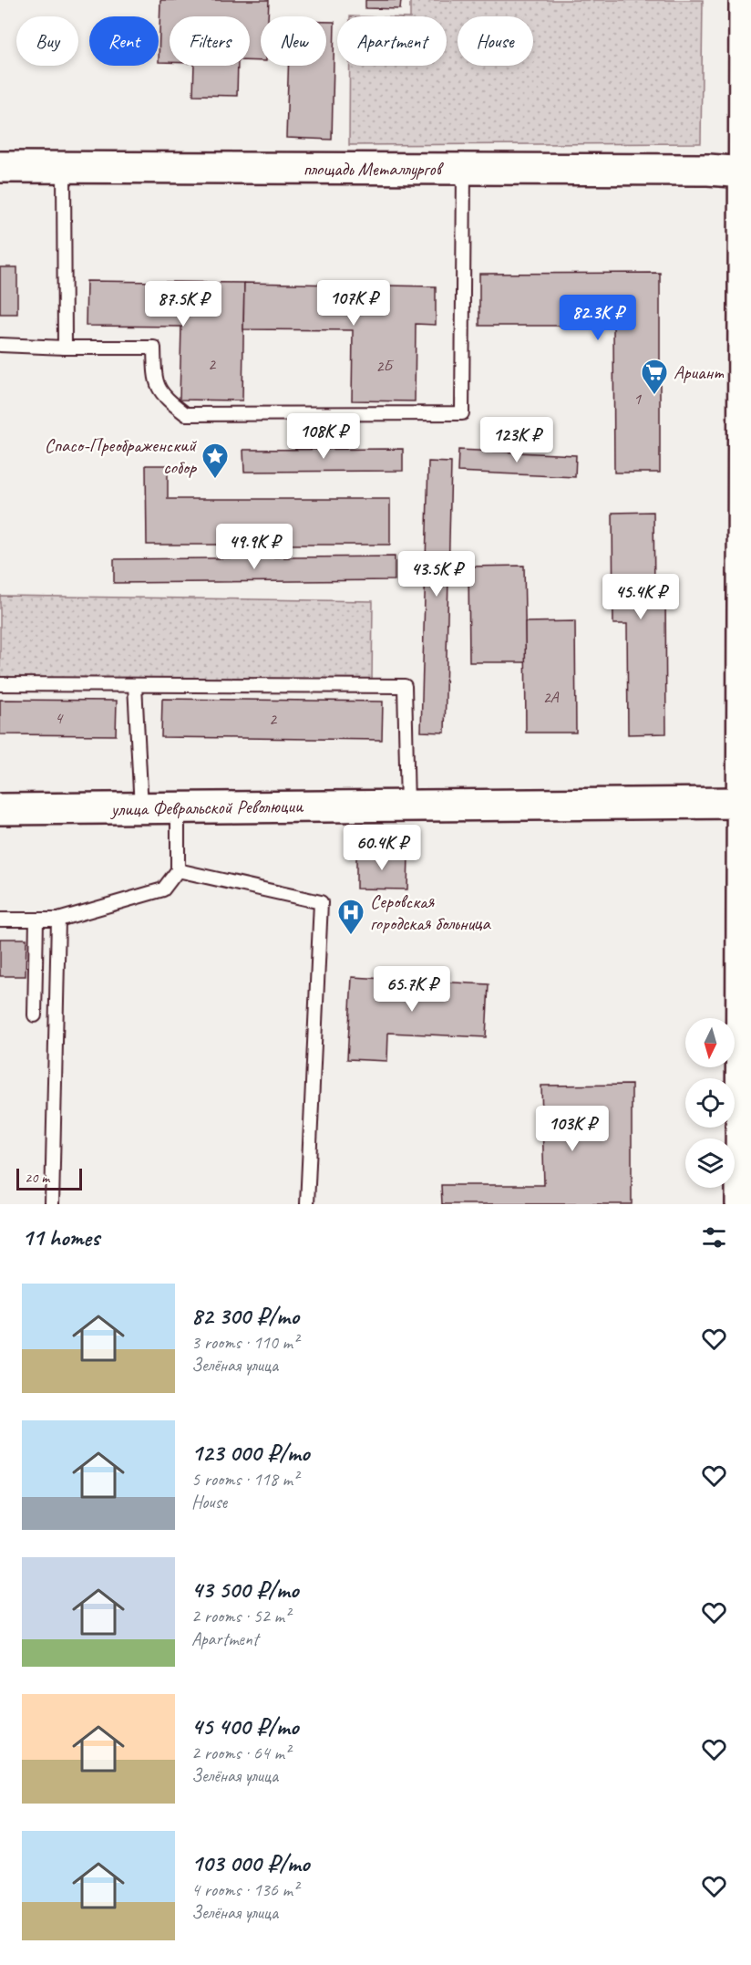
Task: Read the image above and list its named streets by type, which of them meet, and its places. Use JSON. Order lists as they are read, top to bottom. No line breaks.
{"streets":{"street":["площадь Металлургов","улица Февральской Революции"]},"places":{"supermarket":["Ариант"],"place":["Спасо-Преображенский собор"],"hospital":["Серовская городская больница"]},"house_numbers":["2","2Б","1","2А","4","2"],"scale_bar":"20 m","north":"bottom","page":{"chip":["Buy","Rent","Filters","New","Apartment","House"],"price":["107K ₽","87.5K ₽","82.3K ₽","108K ₽","123K ₽","49.9K ₽","43.5K ₽","45.4K ₽","60.4K ₽","65.7K ₽","103K ₽"],"scale":"20 m","heading":"11 homes","list":[{"name":"82 300 ₽/mo","note":"3 rooms · 110 m² · Зелёная улица"},{"name":"123 000 ₽/mo","note":"5 rooms · 118 m² · House"},{"name":"43 500 ₽/mo","note":"2 rooms · 52 m² · Apartment"},{"name":"45 400 ₽/mo","note":"2 rooms · 64 m² · Зелёная улица"},{"name":"103 000 ₽/mo","note":"4 rooms · 136 m² · Зелёная улица"}]}}
